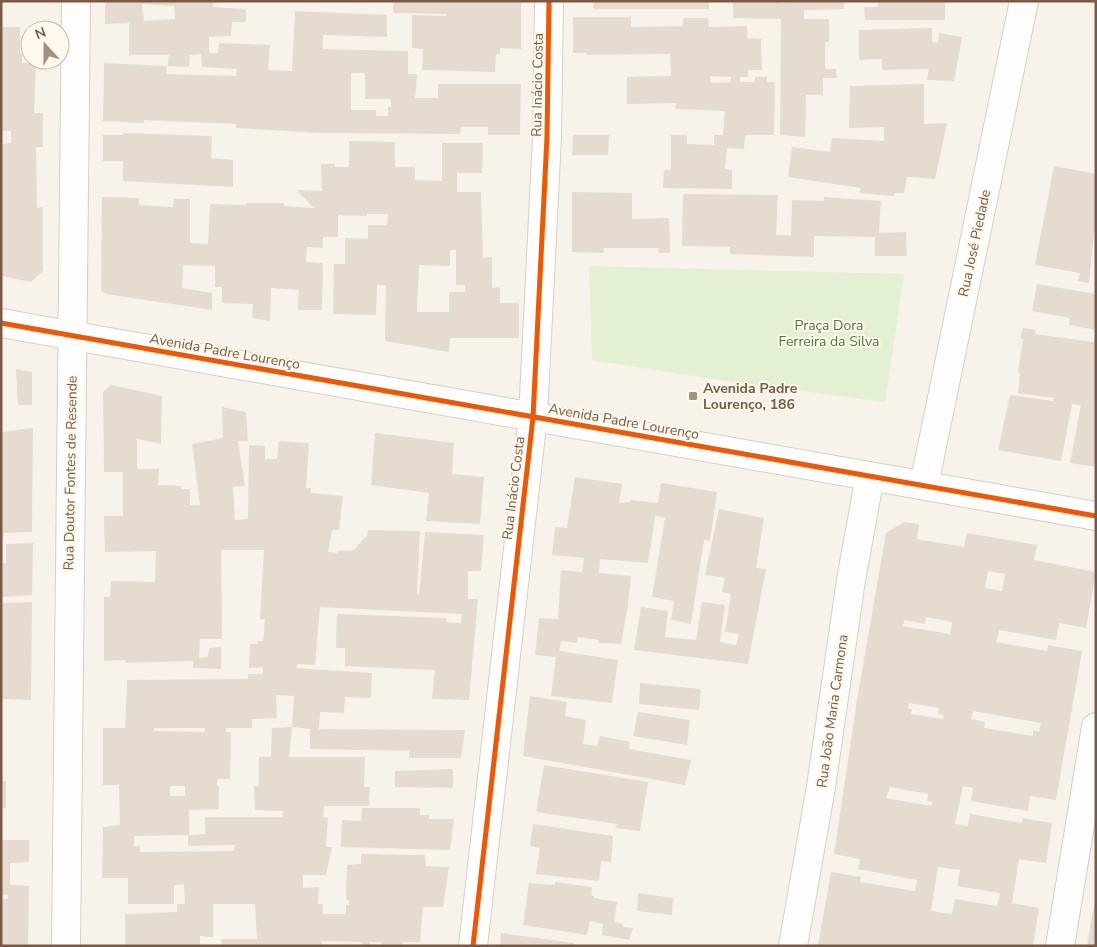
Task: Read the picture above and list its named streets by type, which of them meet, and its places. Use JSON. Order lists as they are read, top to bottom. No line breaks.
{"streets":{"street":["Rua Inácio Costa","Rua José Piedade","Avenida Padre Lourenço","Rua Doutor Fontes de Resende","Rua João Maria Carmona"]},"crossings":[["Rua Inácio Costa","Avenida Padre Lourenço"],["Rua José Piedade","Avenida Padre Lourenço"],["Avenida Padre Lourenço","Rua Doutor Fontes de Resende"],["Avenida Padre Lourenço","Rua João Maria Carmona"]],"parks":["Praça Dora Ferreira da Silva"],"places":{"transit":["Avenida Padre Lourenço, 186"]},"north":"top"}
